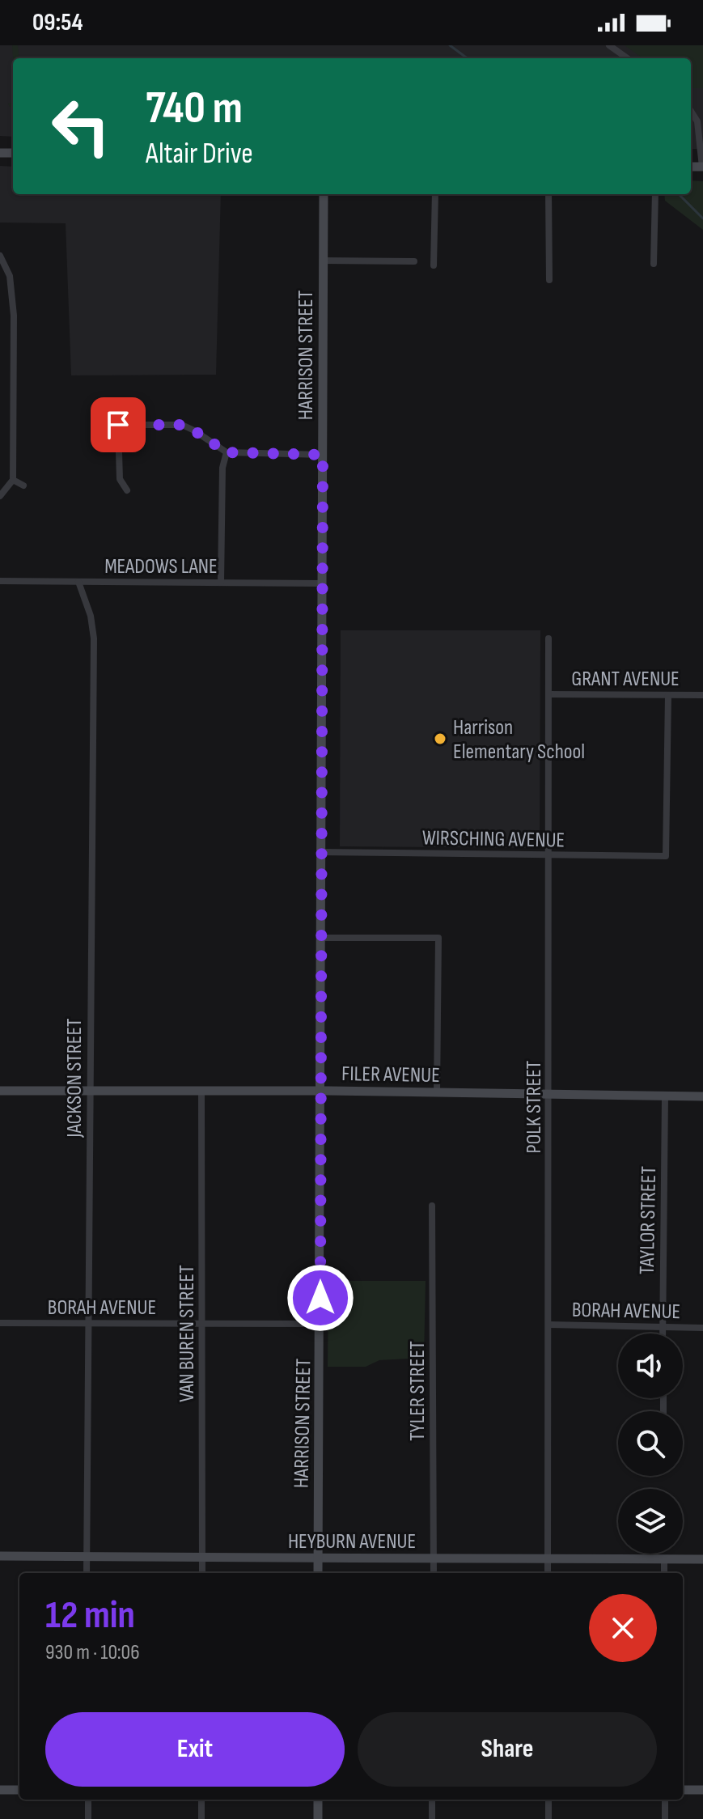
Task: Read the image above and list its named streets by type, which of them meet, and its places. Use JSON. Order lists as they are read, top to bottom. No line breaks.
{"streets":{"street":["HARRISON STREET","MEADOWS LANE","GRANT AVENUE","WIRSCHING AVENUE","FILER AVENUE","JACKSON STREET","POLK STREET","TAYLOR STREET","BORAH AVENUE","VAN BUREN STREET","TYLER STREET","HEYBURN AVENUE"]},"crossings":[["HARRISON STREET","MEADOWS LANE"],["HARRISON STREET","WIRSCHING AVENUE"],["HARRISON STREET","FILER AVENUE"],["HARRISON STREET","BORAH AVENUE"],["HARRISON STREET","HEYBURN AVENUE"],["MEADOWS LANE","JACKSON STREET"],["GRANT AVENUE","WIRSCHING AVENUE"],["GRANT AVENUE","POLK STREET"],["WIRSCHING AVENUE","POLK STREET"],["FILER AVENUE","JACKSON STREET"],["FILER AVENUE","POLK STREET"],["FILER AVENUE","TAYLOR STREET"],["FILER AVENUE","VAN BUREN STREET"],["JACKSON STREET","BORAH AVENUE"],["JACKSON STREET","HEYBURN AVENUE"],["POLK STREET","BORAH AVENUE"],["POLK STREET","HEYBURN AVENUE"],["TAYLOR STREET","BORAH AVENUE"],["BORAH AVENUE","VAN BUREN STREET"],["VAN BUREN STREET","HEYBURN AVENUE"],["TYLER STREET","HEYBURN AVENUE"]],"places":["Harrison Elementary School"],"page":{"status":"09:54","turn":["740 m","Altair Drive"],"heading":["12 min","930 m · 10:06"],"buttons":["Exit","Share"]}}
